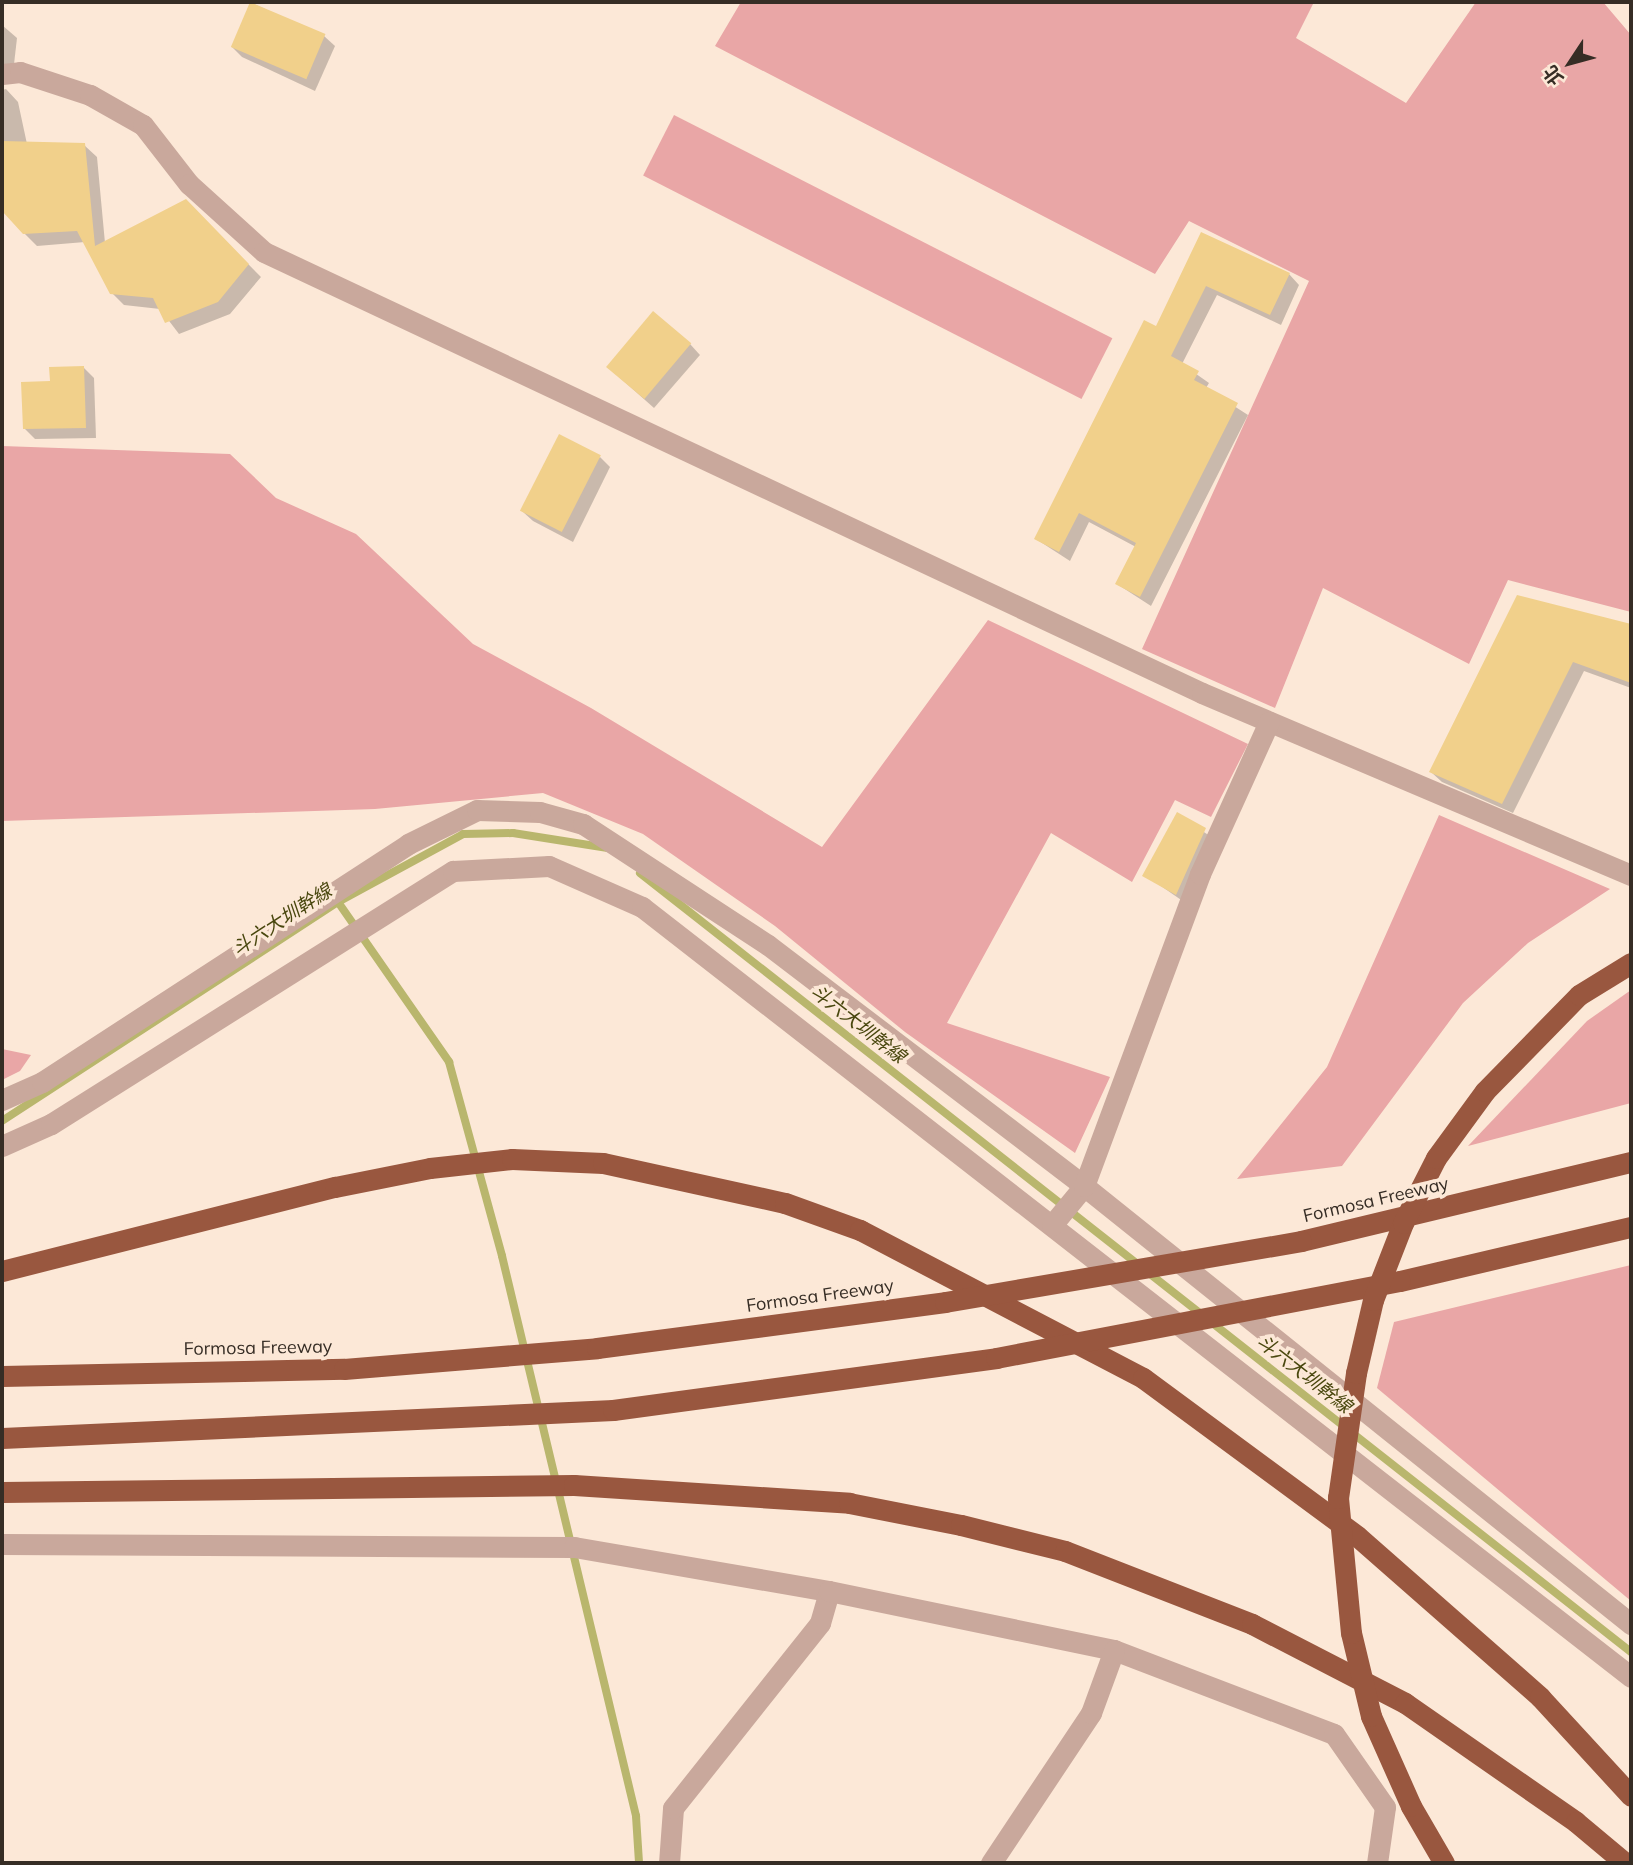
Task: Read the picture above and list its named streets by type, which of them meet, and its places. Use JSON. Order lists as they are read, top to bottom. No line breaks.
{"streets":{"highway":["Formosa Freeway"]},"water":["斗六大圳幹線"],"north":"bottom left"}
